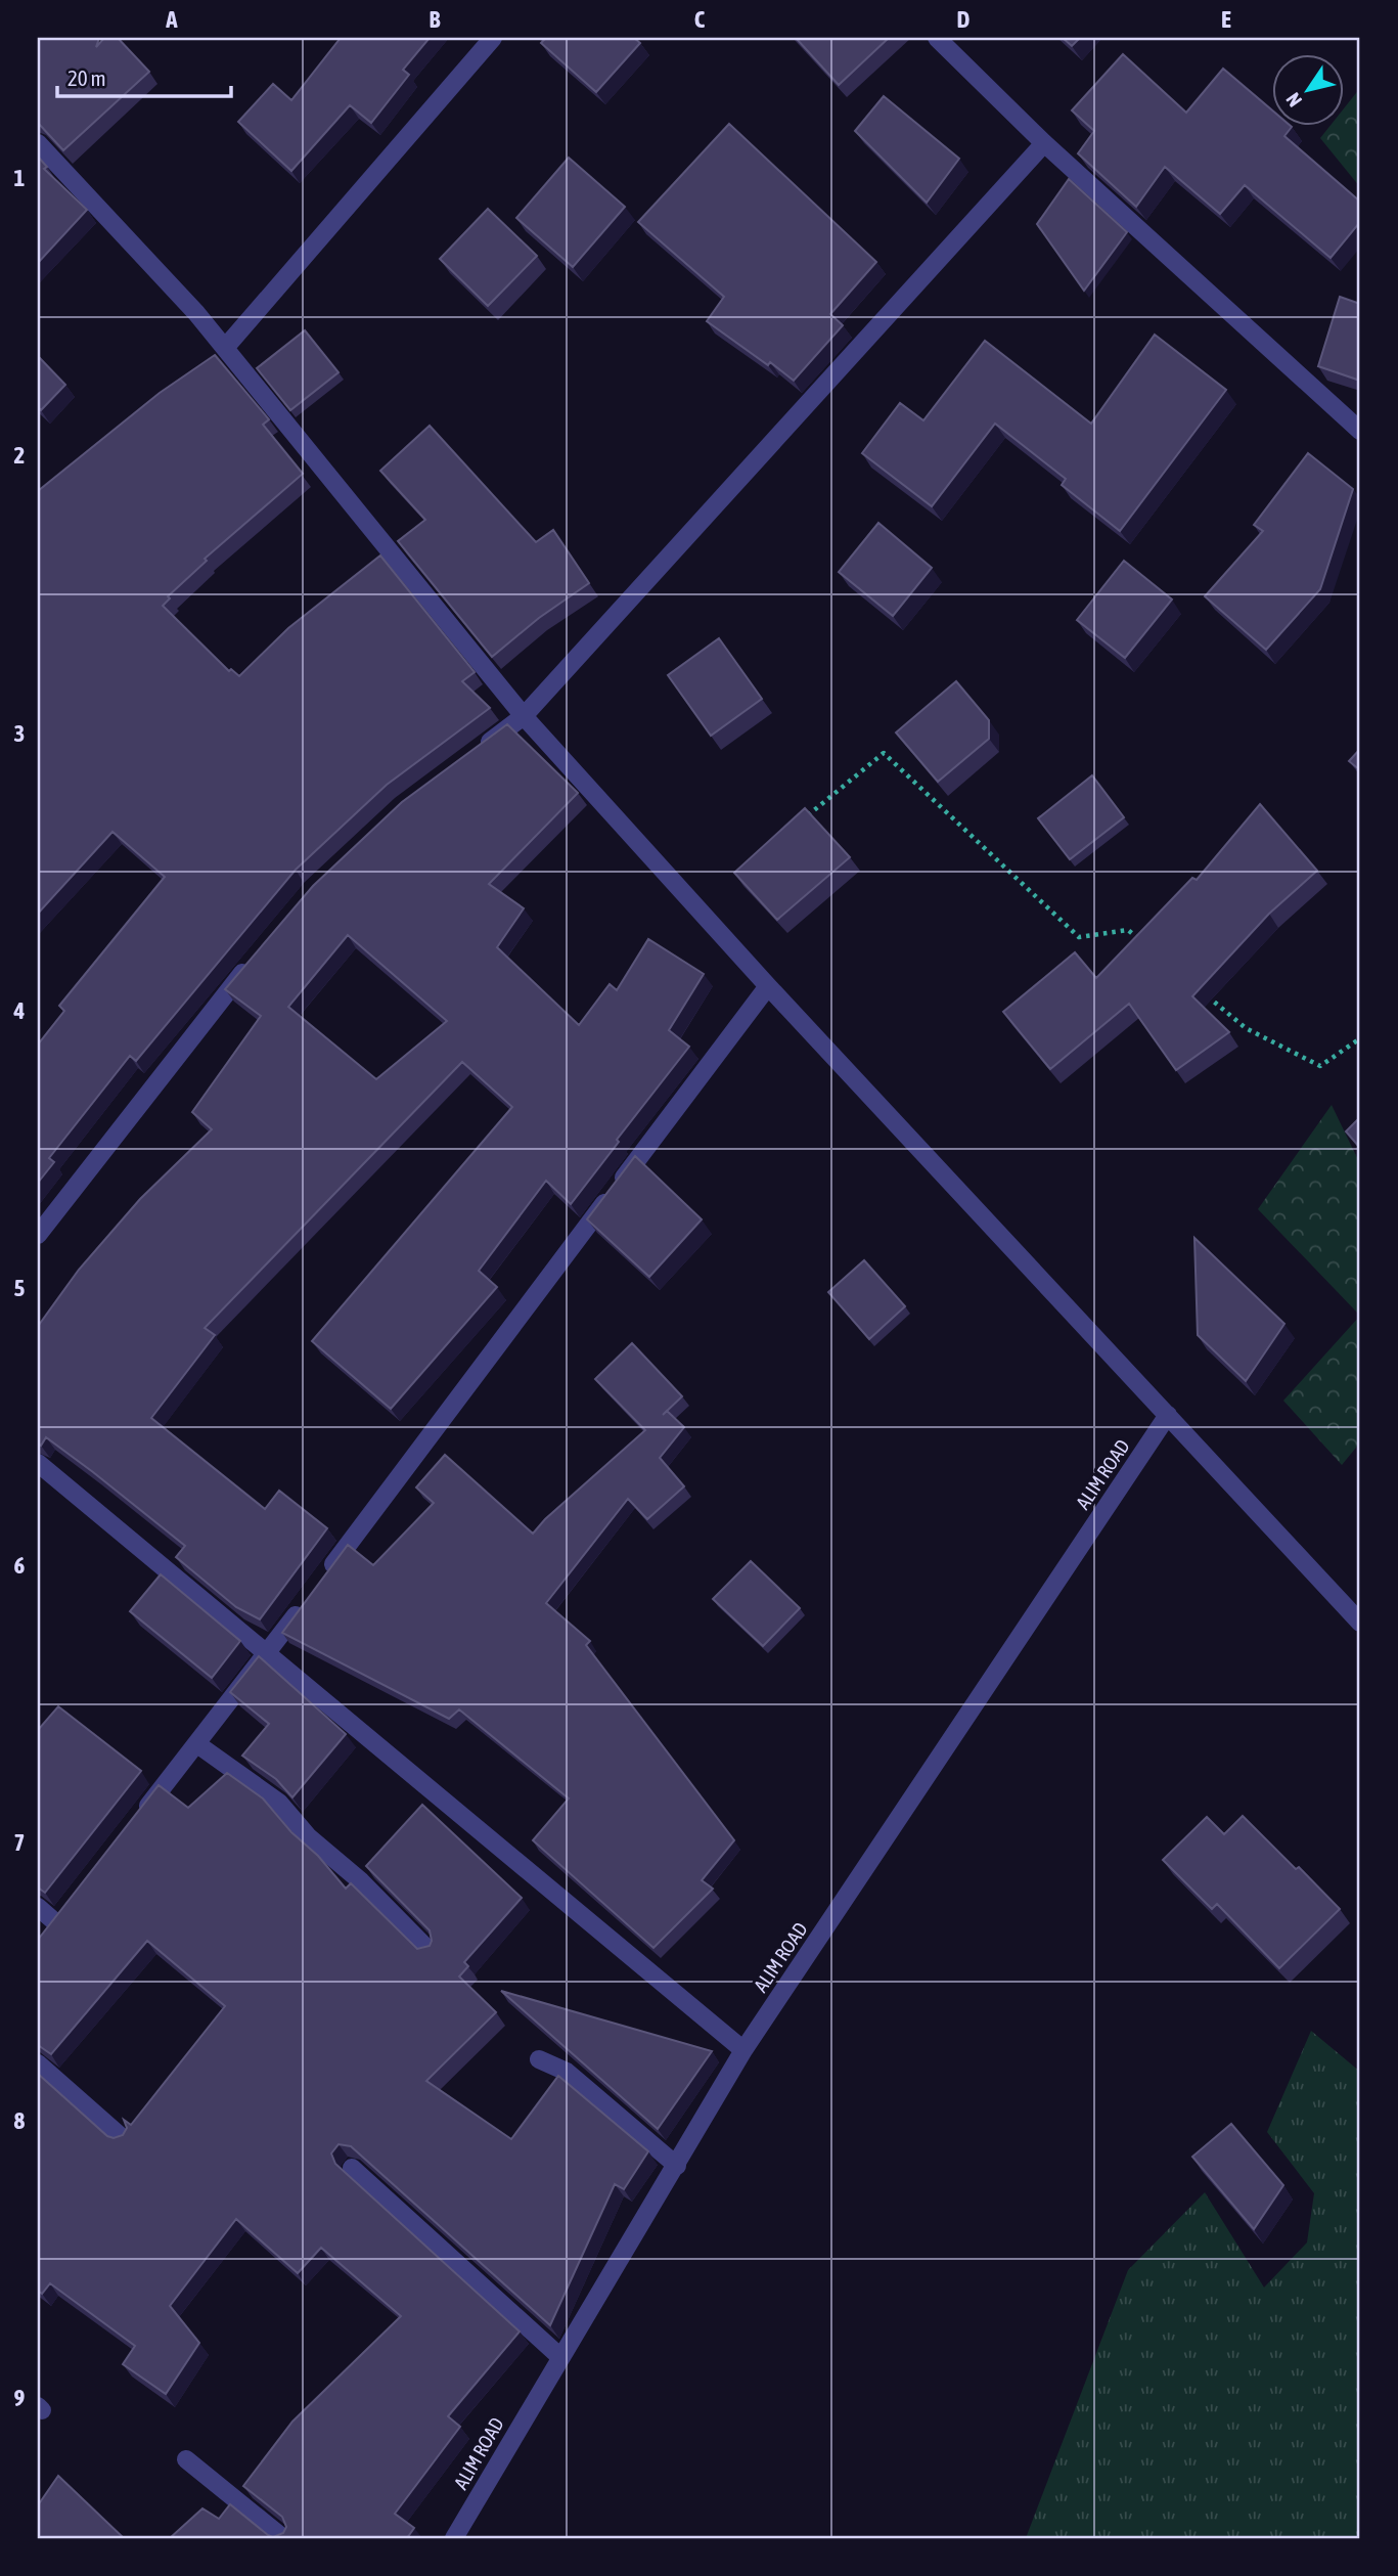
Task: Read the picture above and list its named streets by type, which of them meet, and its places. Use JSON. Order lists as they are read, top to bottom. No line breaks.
{"streets":{"street":["ALIM ROAD"]},"scale_bar":"20 m","north":"bottom left","grid":{"columns":["A","B","C","D","E"],"rows":["1","2","3","4","5","6","7","8","9"]}}
